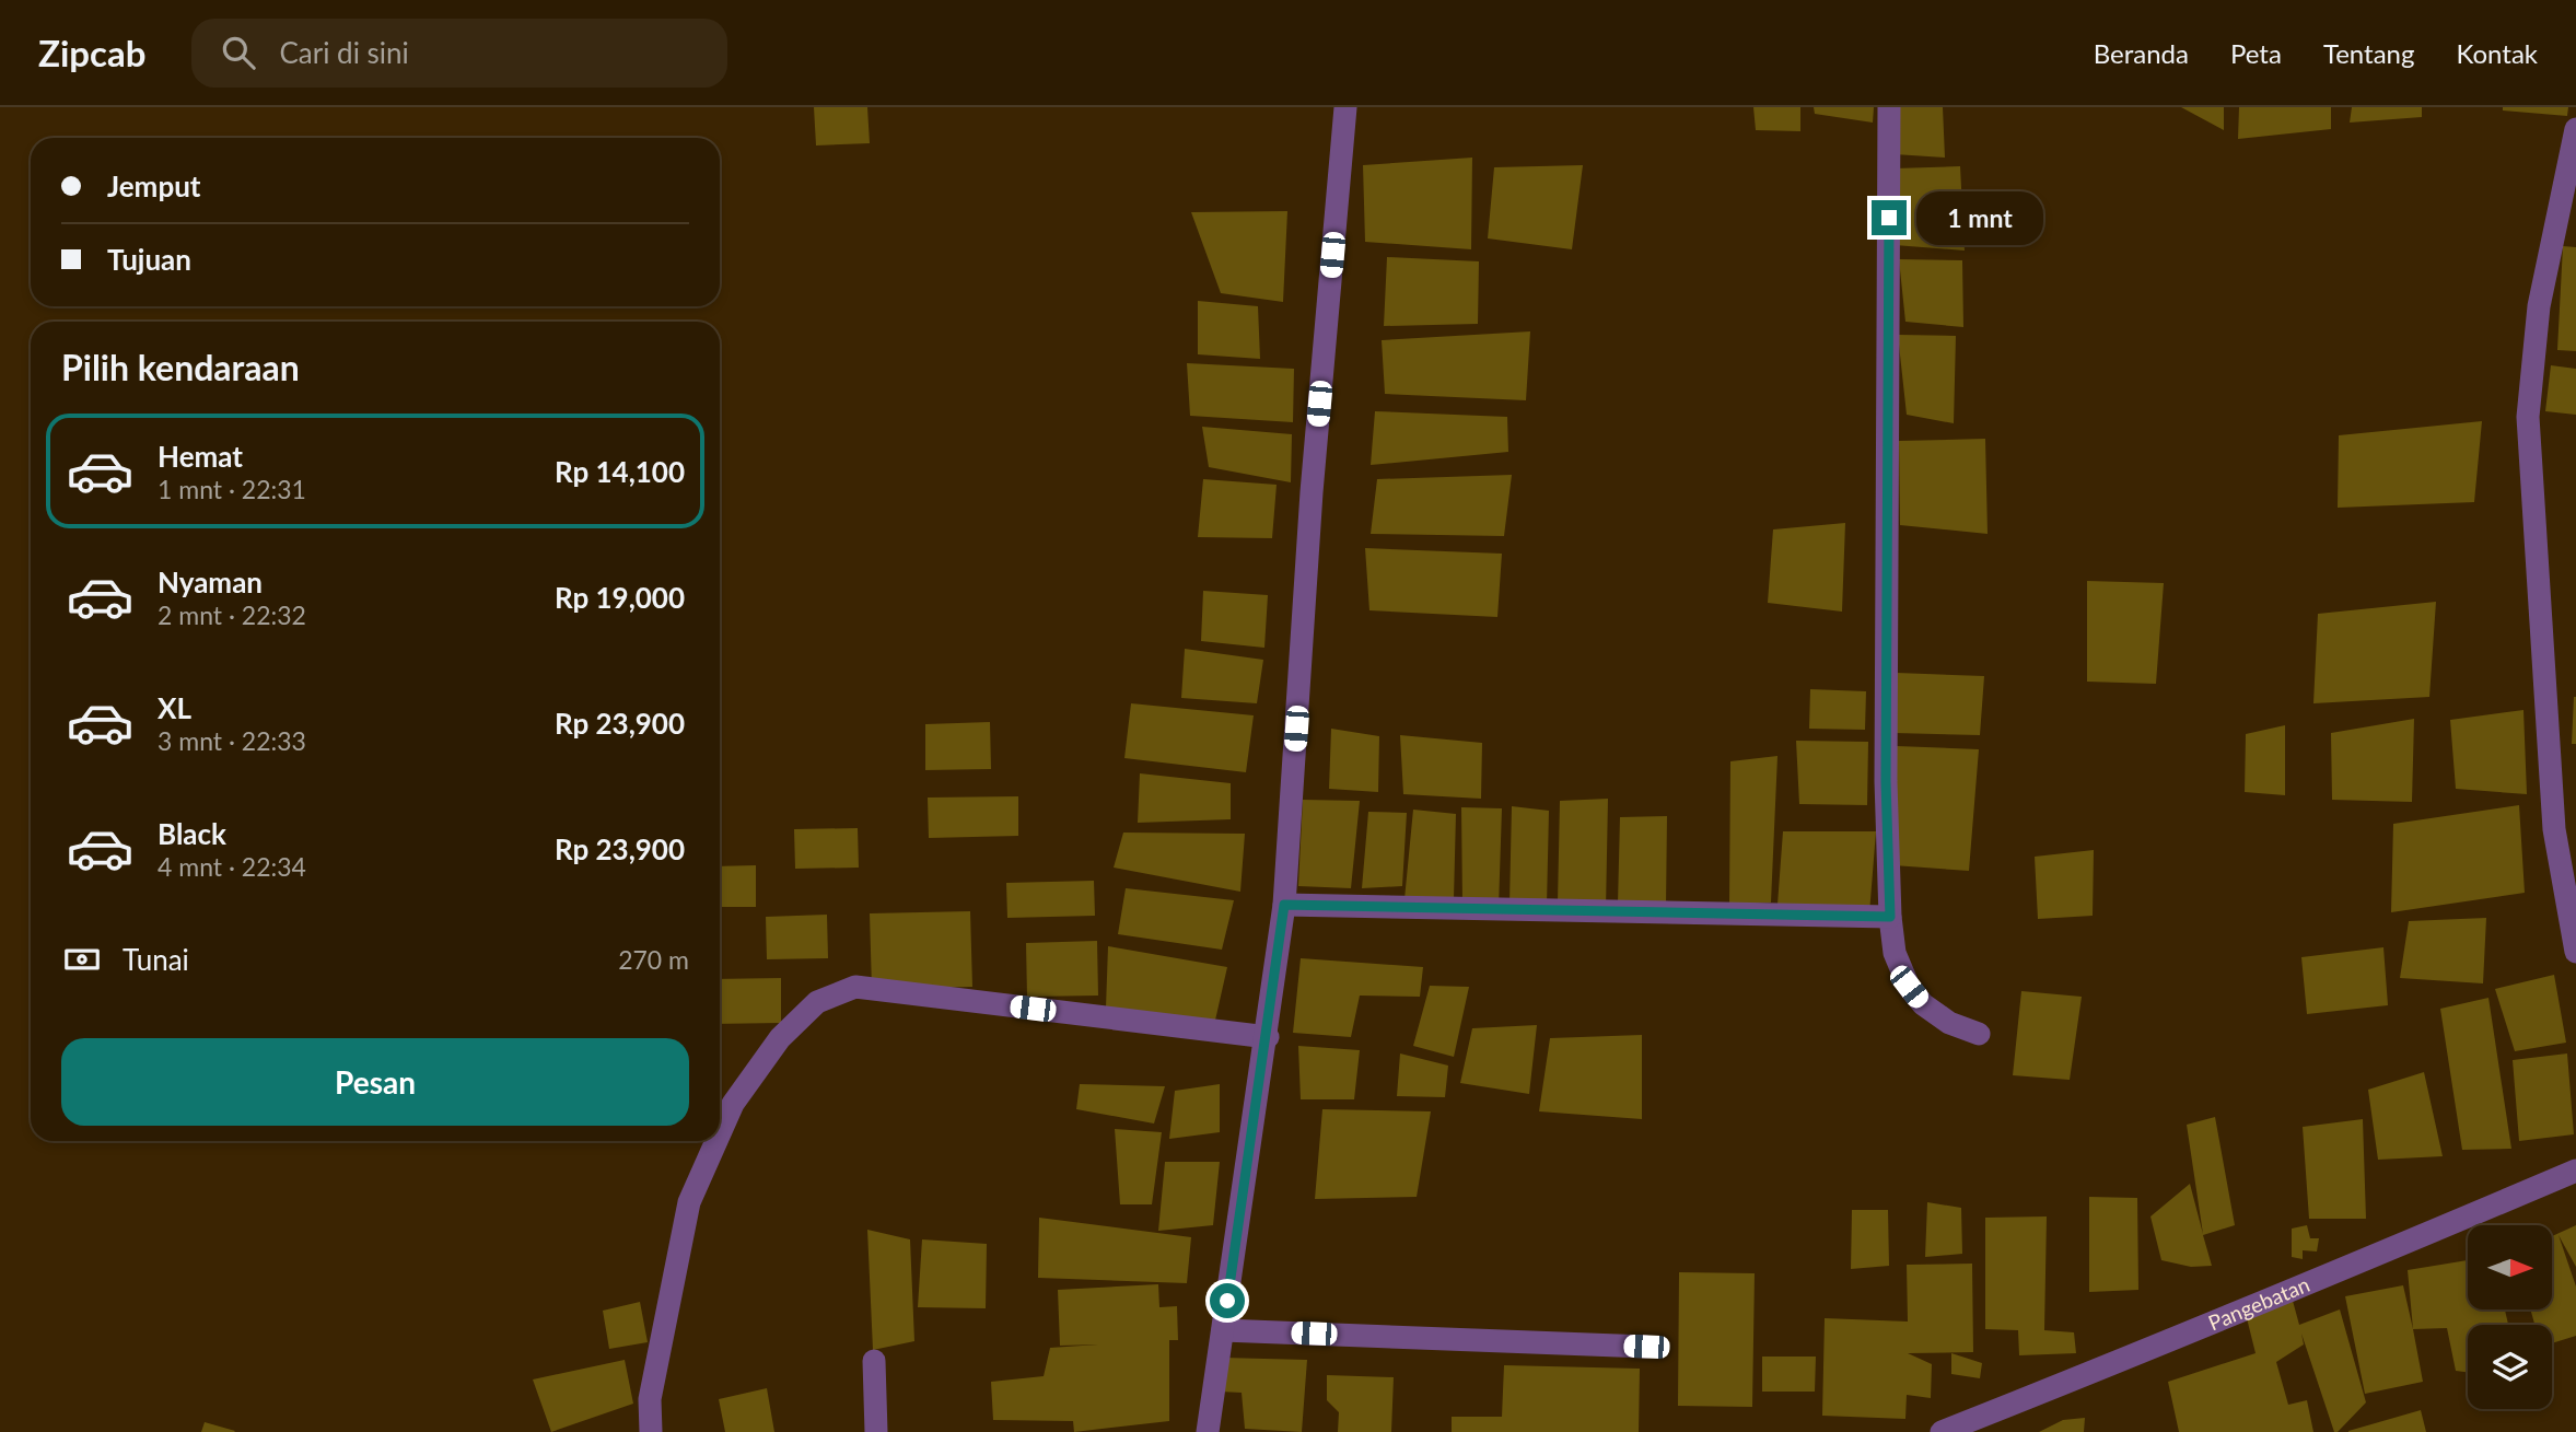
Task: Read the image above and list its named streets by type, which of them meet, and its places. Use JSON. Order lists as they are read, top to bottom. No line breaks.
{"streets":{"street":["Pangebatan"]},"north":"right","page":{"header":"Zipcab","search":"Cari di sini","nav":["Beranda","Peta","Tentang","Kontak"],"banner":["Jemput","Tujuan"],"bubble":"1 mnt","heading":"Pilih kendaraan","list":[{"name":"Hemat","note":"1 mnt · 22:31","value":"Rp 14,100"},{"name":"Nyaman","note":"2 mnt · 22:32","value":"Rp 19,000"},{"name":"XL","note":"3 mnt · 22:33","value":"Rp 23,900"},{"name":"Black","note":"4 mnt · 22:34","value":"Rp 23,900"}],"pay":["Tunai","270 m"],"buttons":"Pesan"}}
